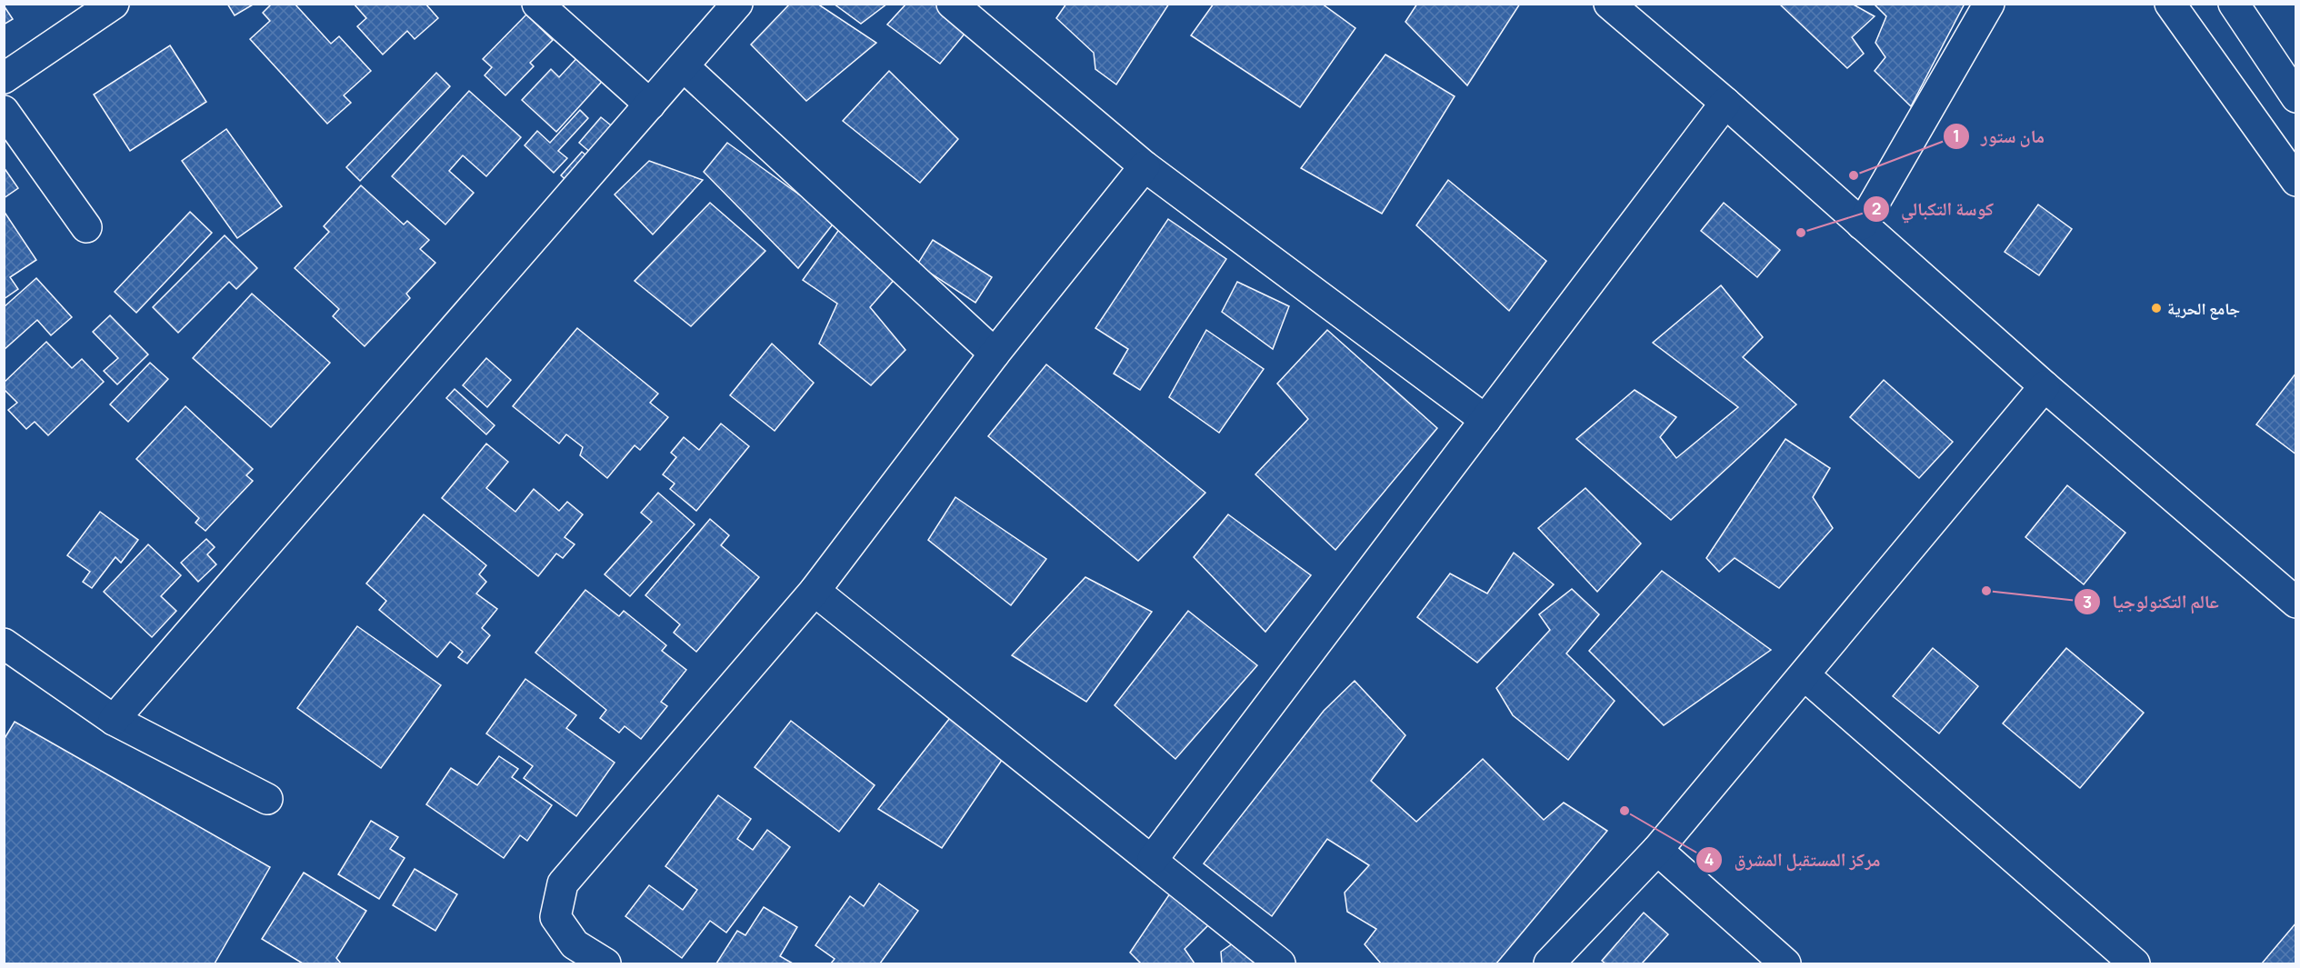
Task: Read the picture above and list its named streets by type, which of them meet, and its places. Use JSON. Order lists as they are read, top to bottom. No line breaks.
{"places":["مان ستور","كوسة التكبالي","جامع الحرية","عالم التكنولوجيا","مركز المستقبل المشرق"]}
